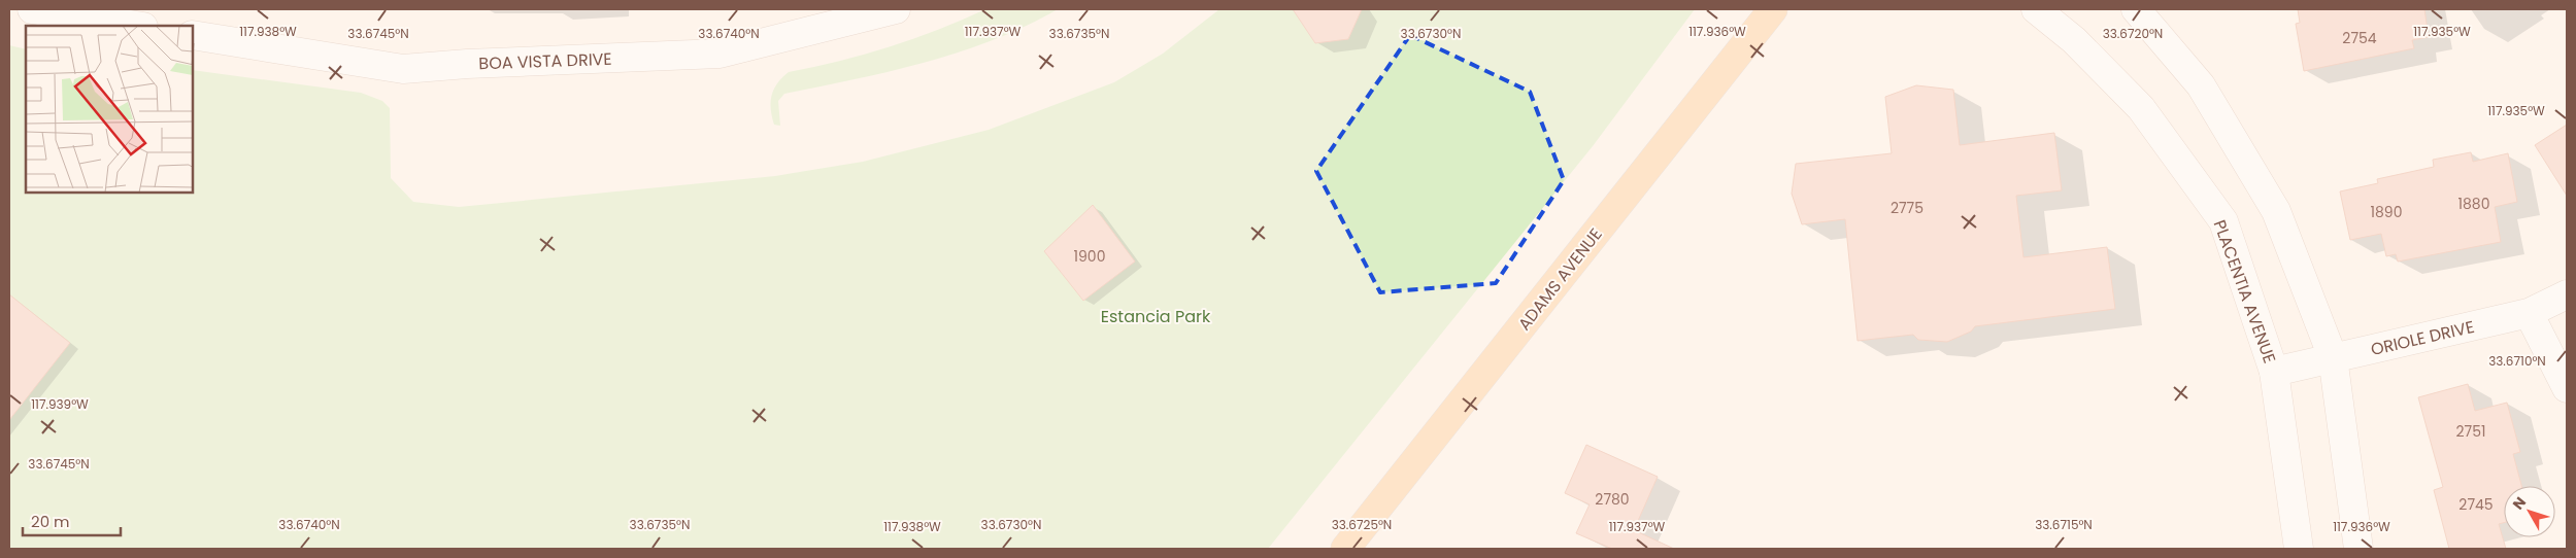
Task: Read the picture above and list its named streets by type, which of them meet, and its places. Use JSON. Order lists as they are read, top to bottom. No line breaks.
{"streets":{"main road":["ADAMS AVENUE"],"street":["BOA VISTA DRIVE","PLACENTIA AVENUE","ORIOLE DRIVE"]},"crossings":[["PLACENTIA AVENUE","ORIOLE DRIVE"]],"parks":["Estancia Park"],"house_numbers":["2754","1880","2775","1890","1900","2751","2780","2745"],"scale_bar":"20 m","north":"top left","coordinates":["117.935°W","117.938°W","117.937°W","117.936°W","33.6745°N","33.6740°N","33.6735°N","33.6730°N","33.6720°N","33.6710°N","117.939°W","33.6725°N","33.6715°N"]}
